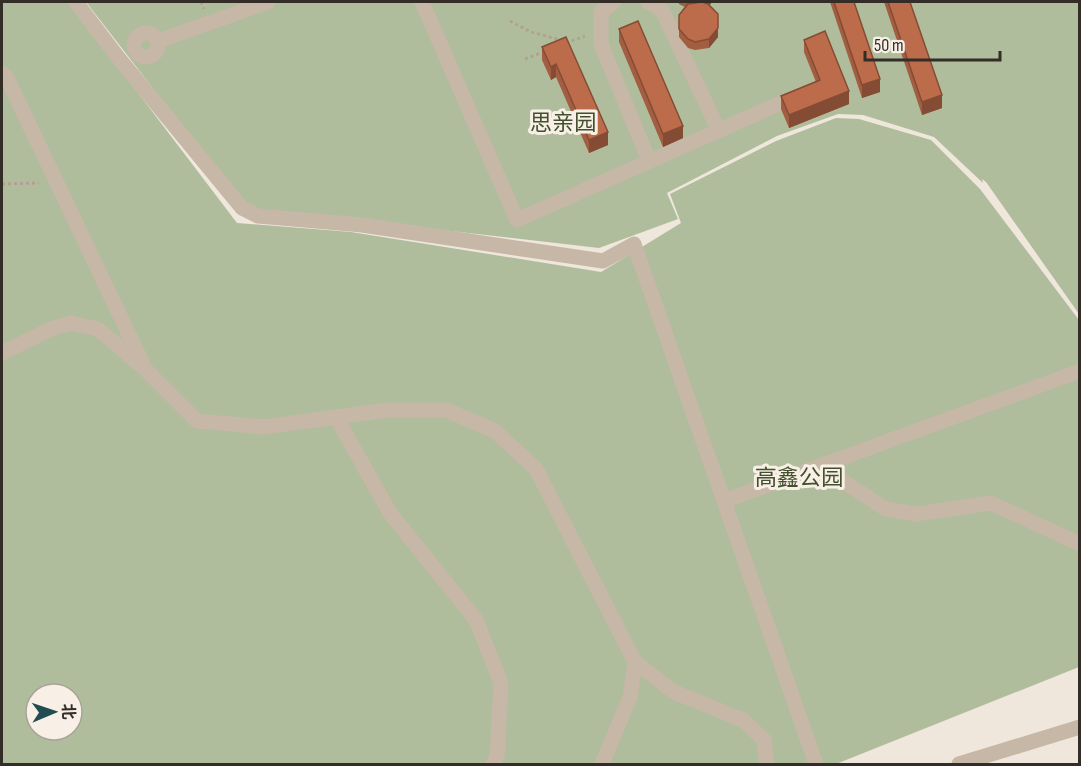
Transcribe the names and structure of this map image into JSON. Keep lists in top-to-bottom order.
{
  "parks": ["思亲园", "高鑫公园"],
  "scale_bar": "50 m",
  "north": "right"
}
